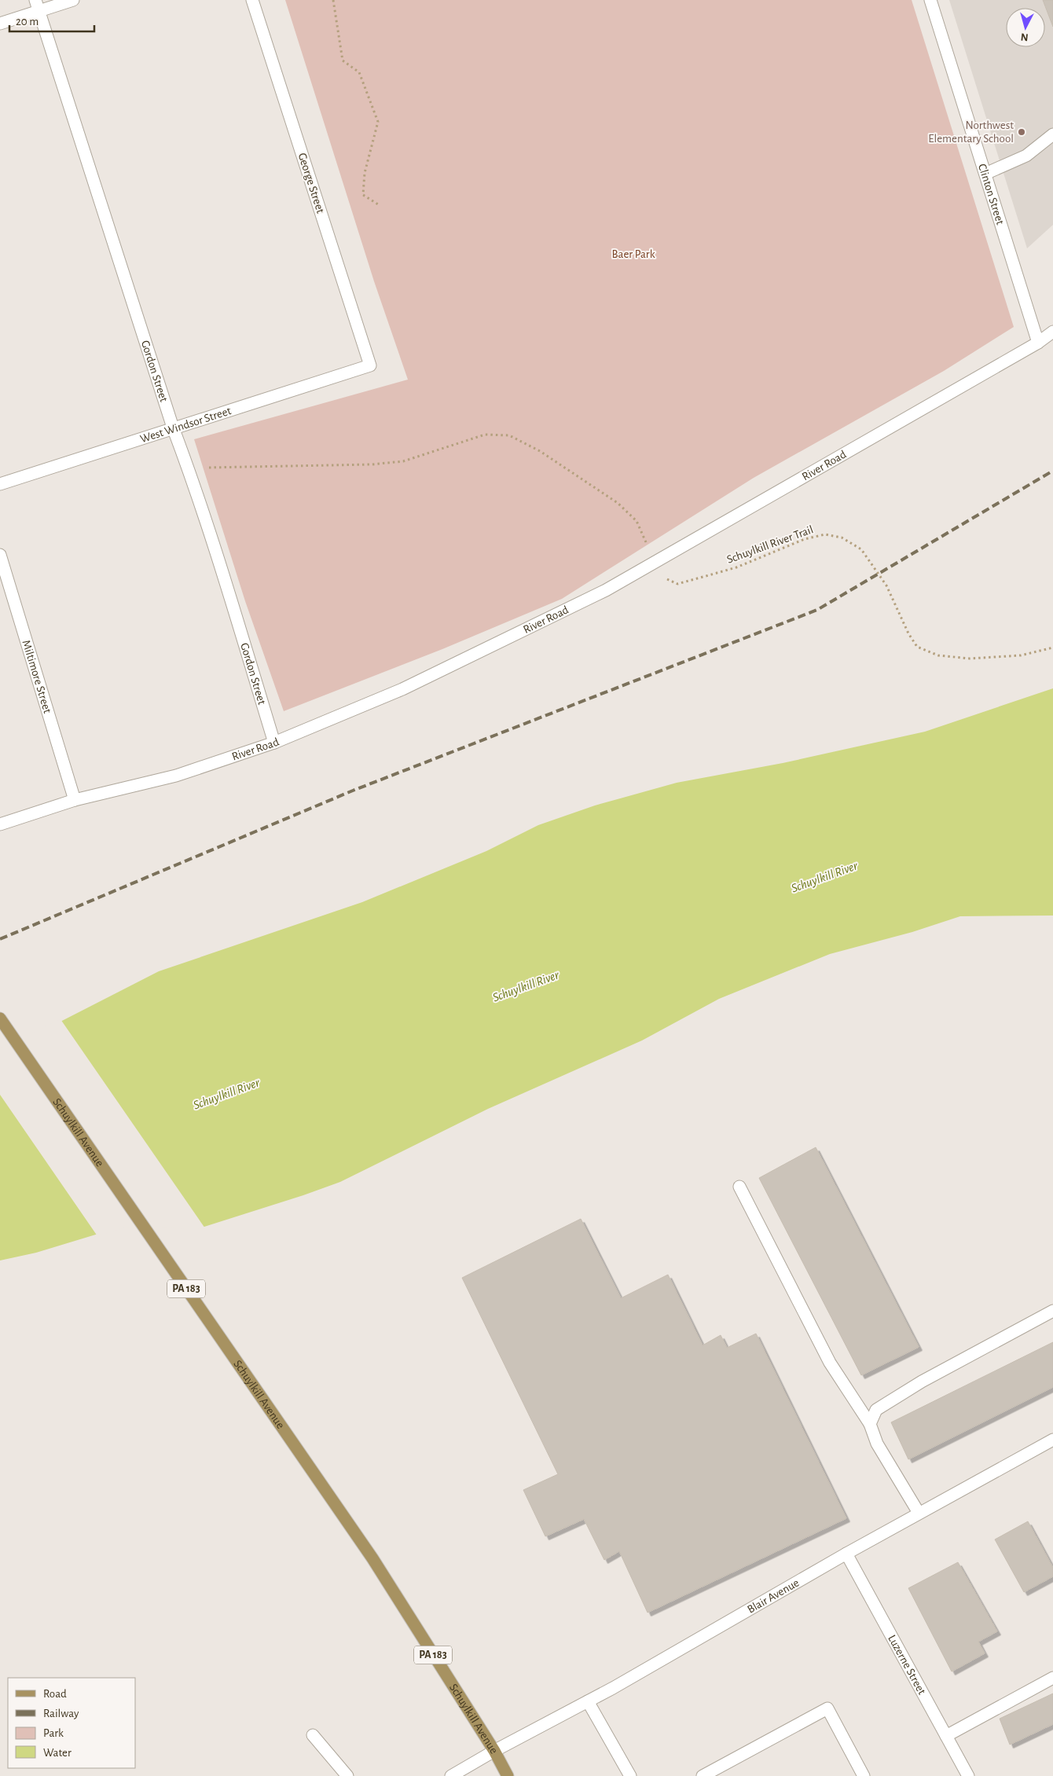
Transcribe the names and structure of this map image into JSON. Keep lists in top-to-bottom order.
{
  "streets": {
    "main road": ["Schuylkill Avenue", "PA 183"],
    "street": [
      "George Street",
      "Clinton Street",
      "Gordon Street",
      "West Windsor Street",
      "River Road",
      "Miltimore Street",
      "Blair Avenue",
      "Luzerne Street"
    ],
    "path": ["Schuylkill River Trail"]
  },
  "crossings": [
    ["George Street", "West Windsor Street"],
    ["Clinton Street", "River Road"],
    ["Gordon Street", "West Windsor Street"],
    ["Gordon Street", "River Road"],
    ["Gordon Street", "Schuylkill River Trail"],
    ["River Road", "Schuylkill River Trail"],
    ["River Road", "Miltimore Street"],
    ["Schuylkill Avenue", "Blair Avenue"],
    ["Blair Avenue", "Luzerne Street"]
  ],
  "water": ["Schuylkill River"],
  "parks": ["Baer Park"],
  "places": ["Northwest Elementary School"],
  "legend": [
    "Road",
    "Railway",
    "Park",
    "Water"
  ],
  "scale_bar": "20 m",
  "north": "bottom"
}
